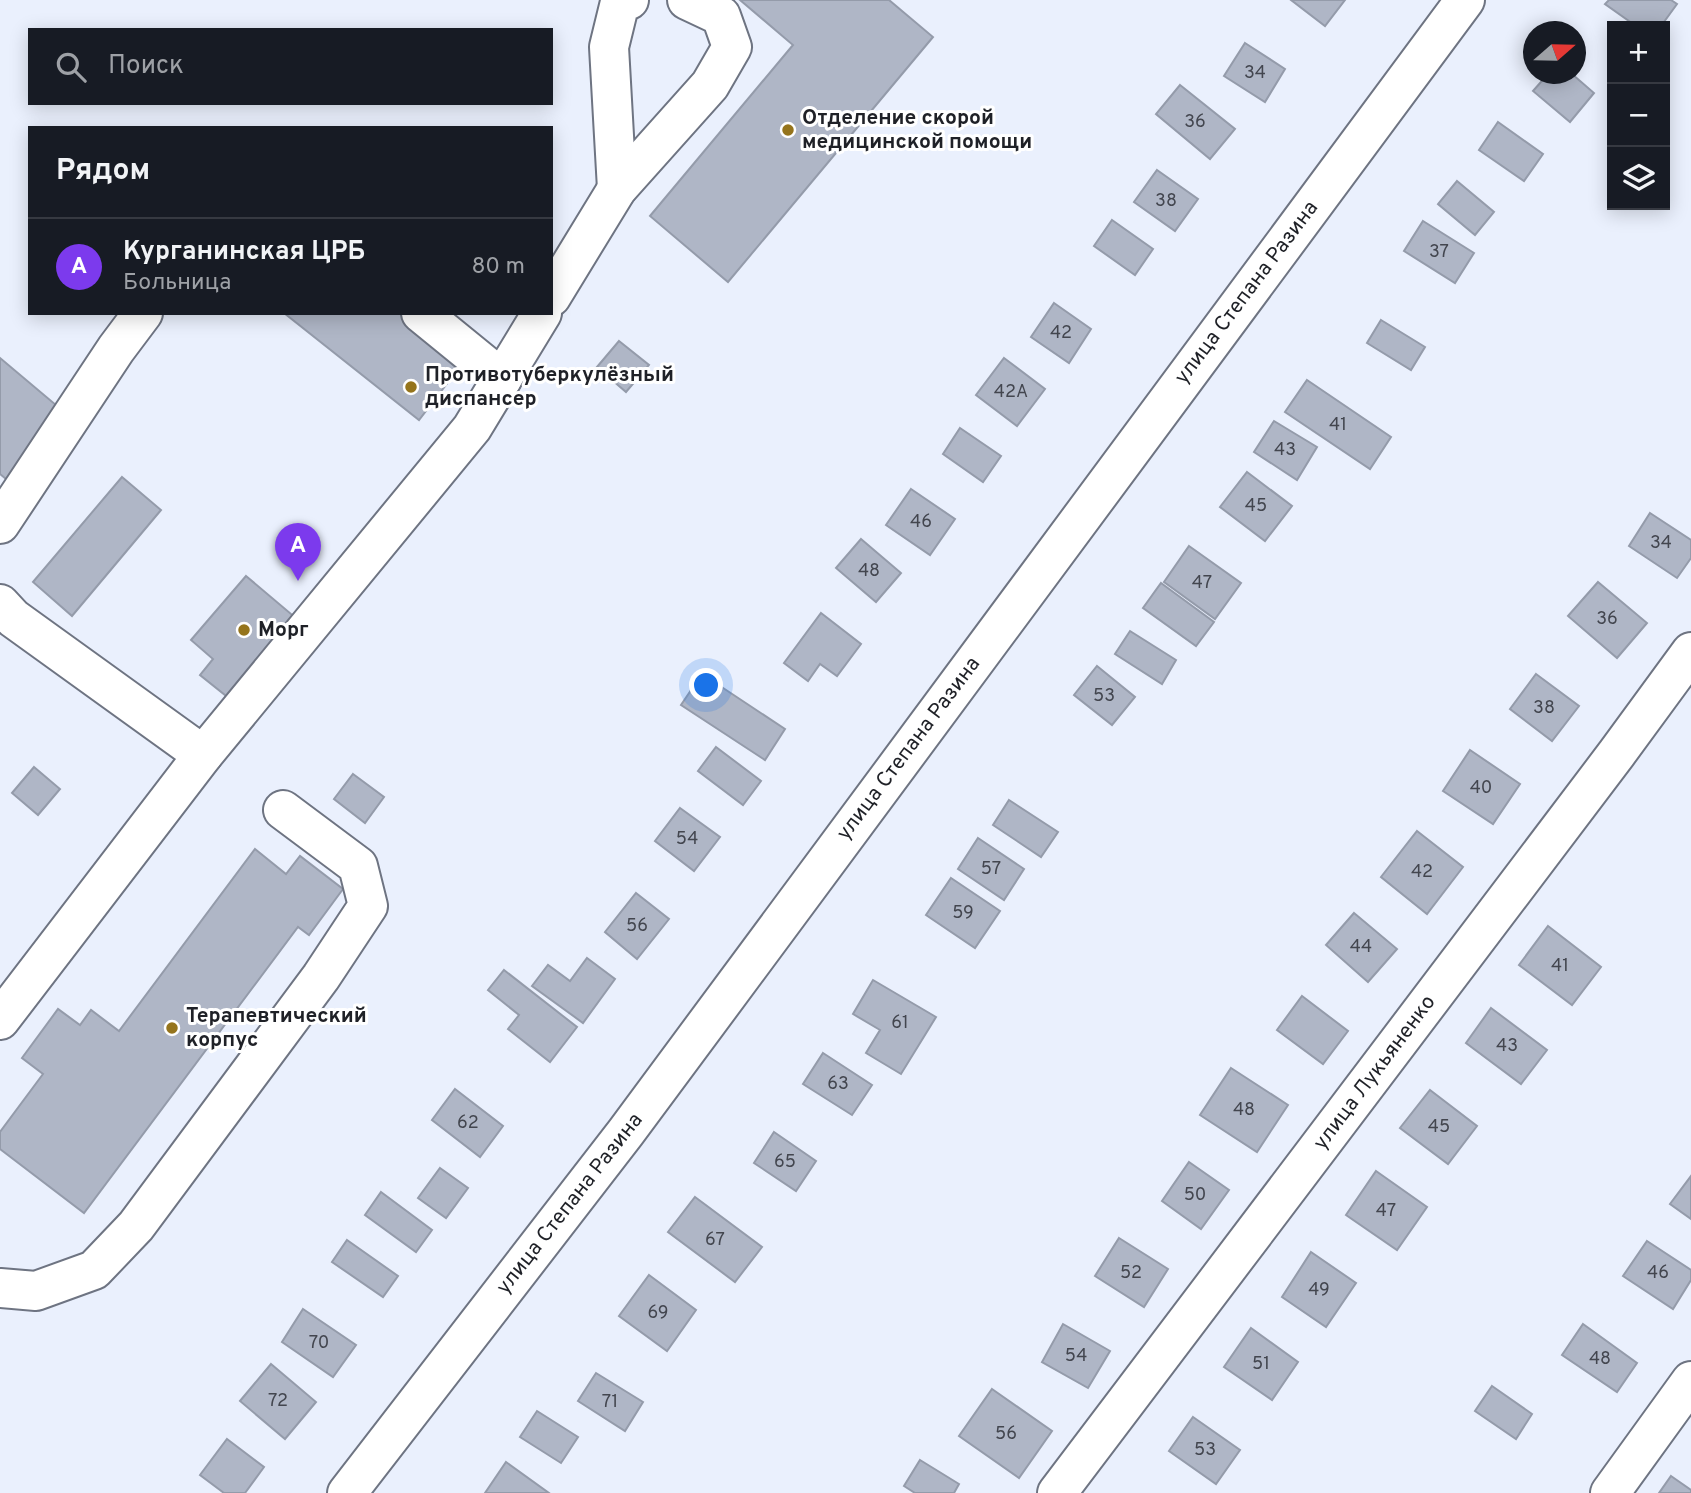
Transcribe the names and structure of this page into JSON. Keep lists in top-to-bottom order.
{
  "streets": {
    "street": ["улица Степана Разина", "улица Лукьяненко"]
  },
  "places": [
    "Отделение скорой медицинской помощи",
    "Противотуберкулёзный диспансер",
    "Морг",
    "Терапевтический корпус"
  ],
  "house_numbers": [
    "34",
    "36",
    "38",
    "37",
    "42",
    "42А",
    "41",
    "43",
    "45",
    "46",
    "34",
    "48",
    "47",
    "36",
    "53",
    "38",
    "40",
    "54",
    "57",
    "42",
    "59",
    "56",
    "44",
    "41",
    "61",
    "43",
    "63",
    "48",
    "62",
    "45",
    "65",
    "50",
    "47",
    "67",
    "52",
    "46",
    "49",
    "69",
    "70",
    "54",
    "48",
    "51",
    "72",
    "71",
    "56",
    "53"
  ],
  "north": "right",
  "page": {
    "map_buttons": ["+", "−"],
    "search": "Поиск",
    "heading": "Рядом",
    "list": [
      {
        "mark": "A",
        "name": "Курганинская ЦРБ",
        "note": "Больница",
        "value": "80 m"
      }
    ],
    "pins": "A"
  }
}
